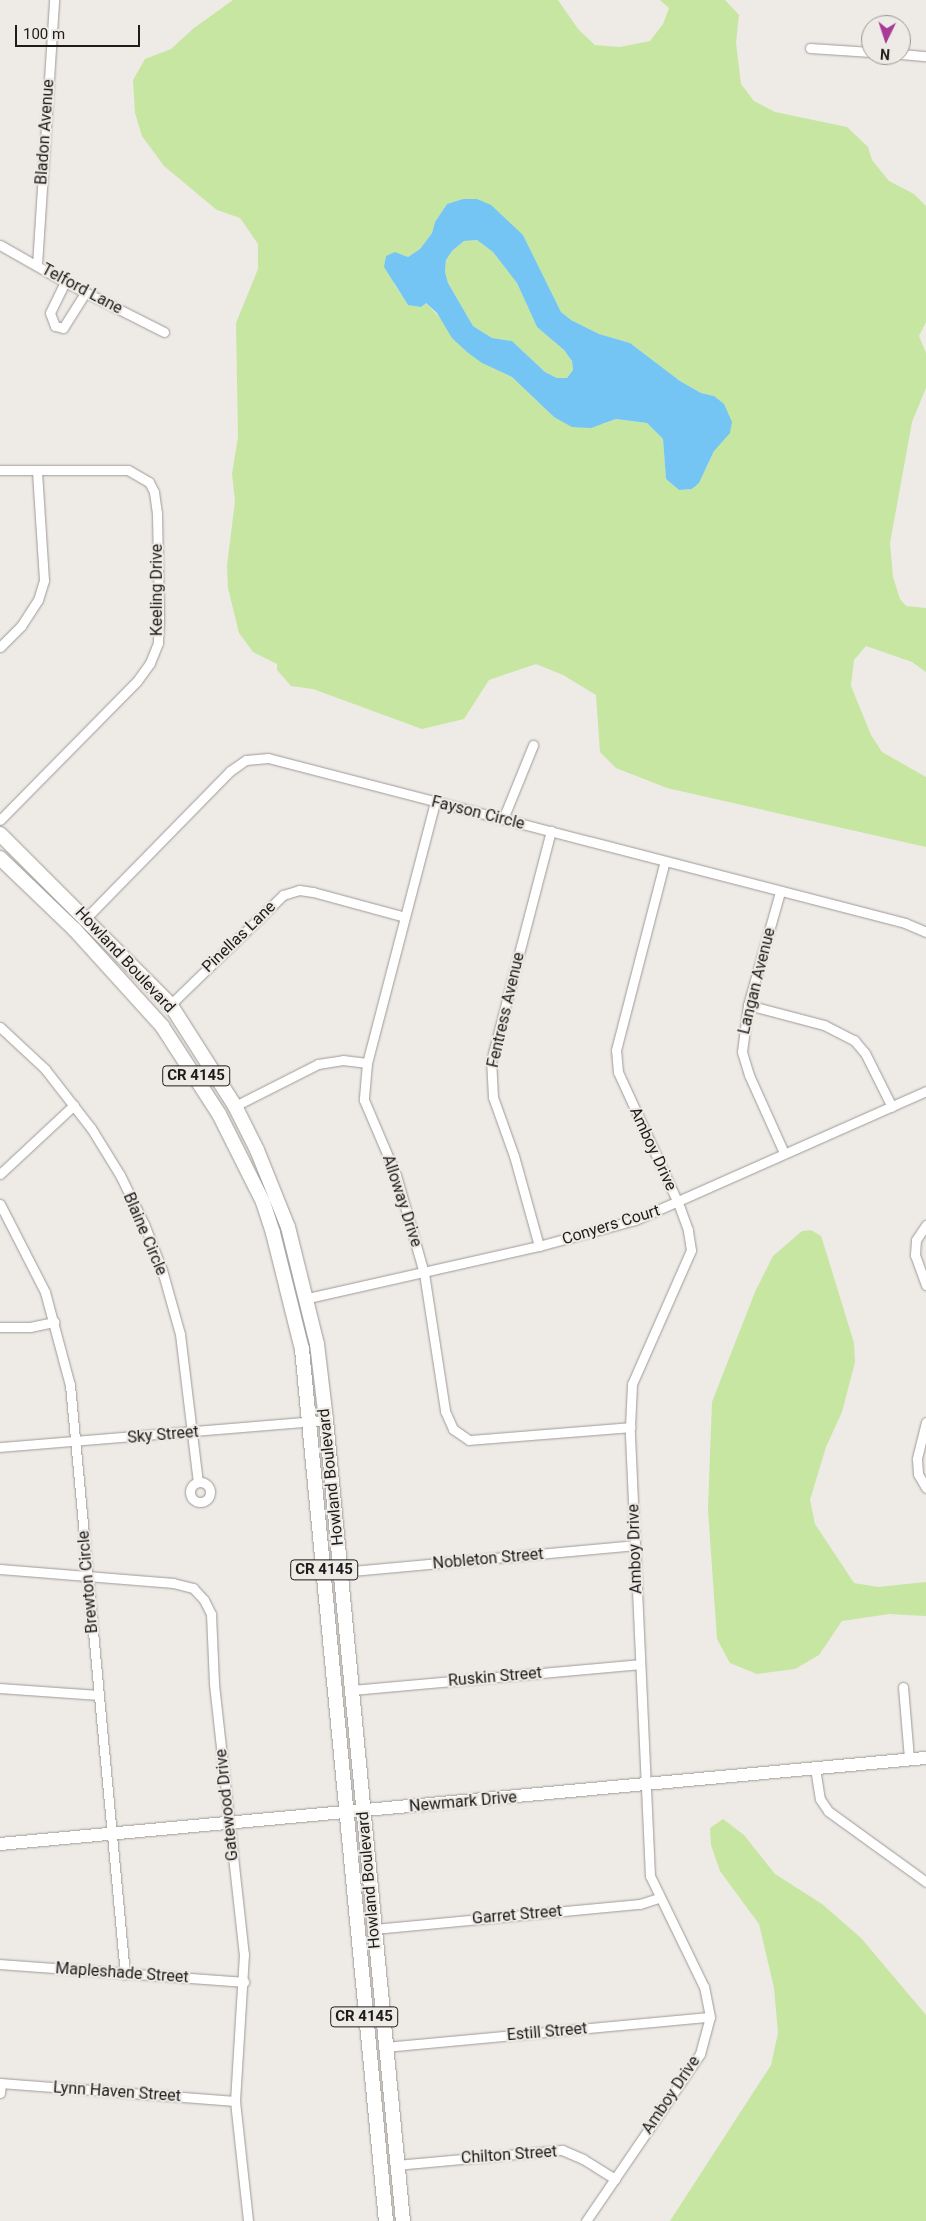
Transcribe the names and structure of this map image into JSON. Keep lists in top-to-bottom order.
{
  "streets": {
    "main road": ["Howland Boulevard", "CR 4145"],
    "street": [
      "Bladon Avenue",
      "Telford Lane",
      "Keeling Drive",
      "Fayson Circle",
      "Pinellas Lane",
      "Langan Avenue",
      "Fentress Avenue",
      "Amboy Drive",
      "Alloway Drive",
      "Conyers Court",
      "Blaine Circle",
      "Sky Street",
      "Nobleton Street",
      "Brewton Circle",
      "Ruskin Street",
      "Newmark Drive",
      "Gatewood Drive",
      "Garret Street",
      "Mapleshade Street",
      "Estill Street",
      "Lynn Haven Street",
      "Chilton Street"
    ]
  },
  "crossings": [
    ["Bladon Avenue", "Telford Lane"],
    ["Fayson Circle", "Howland Boulevard"],
    ["Fayson Circle", "Langan Avenue"],
    ["Fayson Circle", "Fentress Avenue"],
    ["Fayson Circle", "Amboy Drive"],
    ["Fayson Circle", "Alloway Drive"],
    ["Pinellas Lane", "Howland Boulevard"],
    ["Pinellas Lane", "Alloway Drive"],
    ["Howland Boulevard", "Conyers Court"],
    ["Howland Boulevard", "Sky Street"],
    ["Howland Boulevard", "Nobleton Street"],
    ["Howland Boulevard", "Ruskin Street"],
    ["Howland Boulevard", "Newmark Drive"],
    ["Howland Boulevard", "Garret Street"],
    ["Howland Boulevard", "Estill Street"],
    ["Howland Boulevard", "Chilton Street"],
    ["Langan Avenue", "Conyers Court"],
    ["Fentress Avenue", "Conyers Court"],
    ["Amboy Drive", "Alloway Drive"],
    ["Amboy Drive", "Conyers Court"],
    ["Amboy Drive", "Nobleton Street"],
    ["Amboy Drive", "Ruskin Street"],
    ["Amboy Drive", "Newmark Drive"],
    ["Amboy Drive", "Garret Street"],
    ["Amboy Drive", "Estill Street"],
    ["Amboy Drive", "Chilton Street"],
    ["Alloway Drive", "Conyers Court"],
    ["Blaine Circle", "Sky Street"],
    ["Sky Street", "Brewton Circle"],
    ["Brewton Circle", "Newmark Drive"],
    ["Brewton Circle", "Gatewood Drive"],
    ["Brewton Circle", "Mapleshade Street"],
    ["Newmark Drive", "Gatewood Drive"],
    ["Gatewood Drive", "Mapleshade Street"],
    ["Gatewood Drive", "Lynn Haven Street"]
  ],
  "scale_bar": "100 m",
  "north": "bottom"
}
